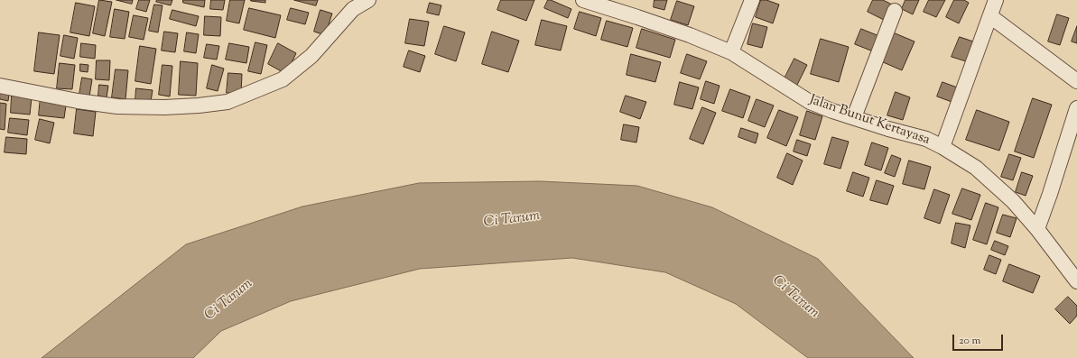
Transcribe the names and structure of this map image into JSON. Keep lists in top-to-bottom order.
{
  "streets": {
    "street": ["Jalan Bunut Kertayasa"]
  },
  "water": ["Ci Tarum"],
  "scale_bar": "20 m"
}
